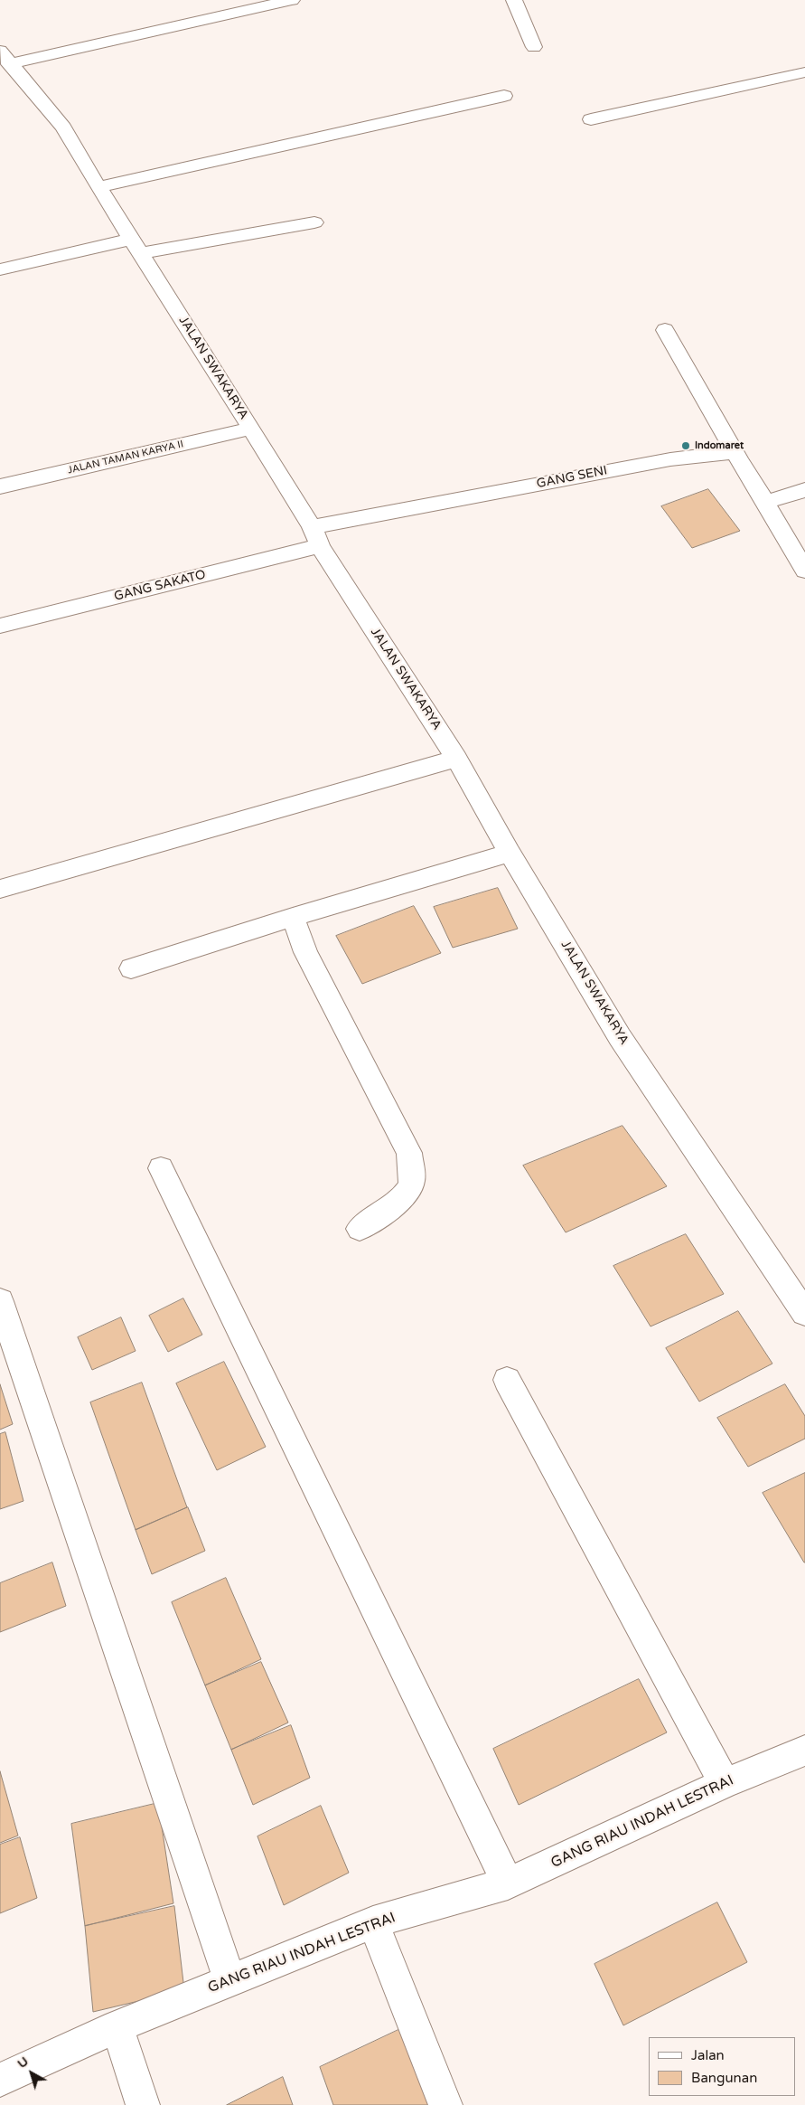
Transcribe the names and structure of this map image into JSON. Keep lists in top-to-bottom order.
{
  "streets": {
    "street": [
      "JALAN SWAKARYA",
      "JALAN TAMAN KARYA II",
      "GANG SENI",
      "GANG SAKATO",
      "GANG RIAU INDAH LESTRAI"
    ]
  },
  "crossings": [
    ["JALAN SWAKARYA", "JALAN TAMAN KARYA II"],
    ["JALAN SWAKARYA", "GANG SENI"],
    ["JALAN SWAKARYA", "GANG SAKATO"],
    ["GANG SENI", "GANG SAKATO"]
  ],
  "places": ["Indomaret"],
  "legend": ["Jalan", "Bangunan"],
  "north": "top left"
}
